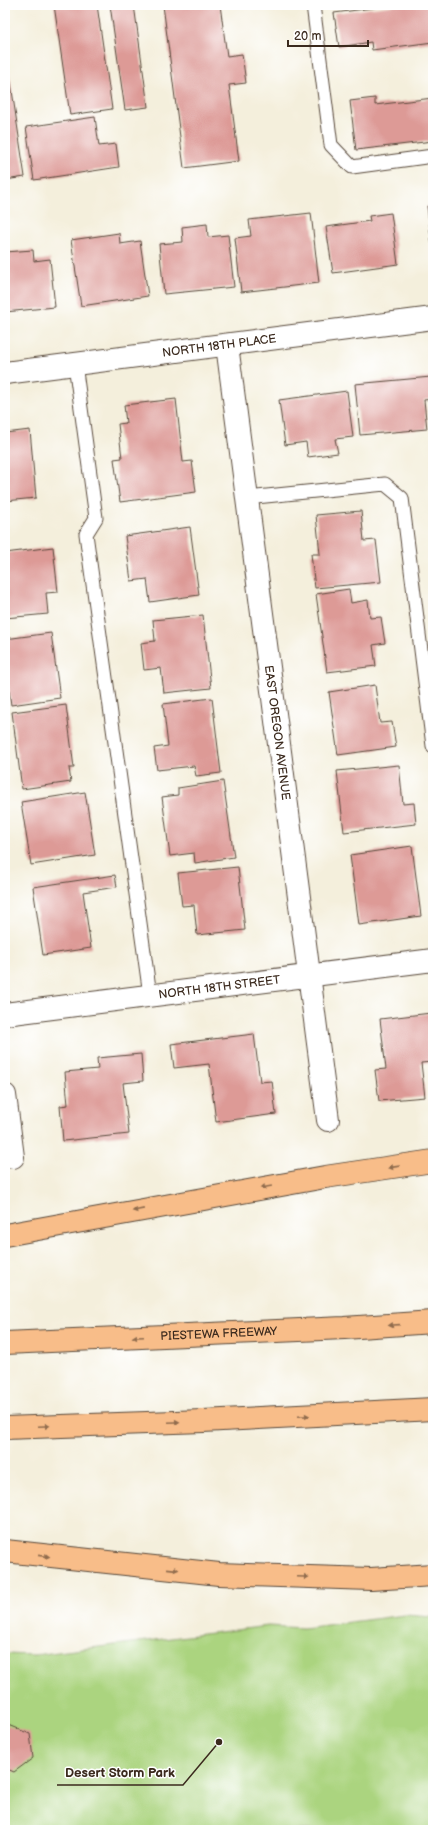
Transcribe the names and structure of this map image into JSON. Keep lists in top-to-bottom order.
{
  "streets": {
    "highway": ["PIESTEWA FREEWAY"],
    "street": ["NORTH 18TH PLACE", "EAST OREGON AVENUE", "NORTH 18TH STREET"]
  },
  "crossings": [
    ["NORTH 18TH PLACE", "EAST OREGON AVENUE"],
    ["EAST OREGON AVENUE", "NORTH 18TH STREET"]
  ],
  "places": ["Desert Storm Park"],
  "scale_bar": "20 m"
}
